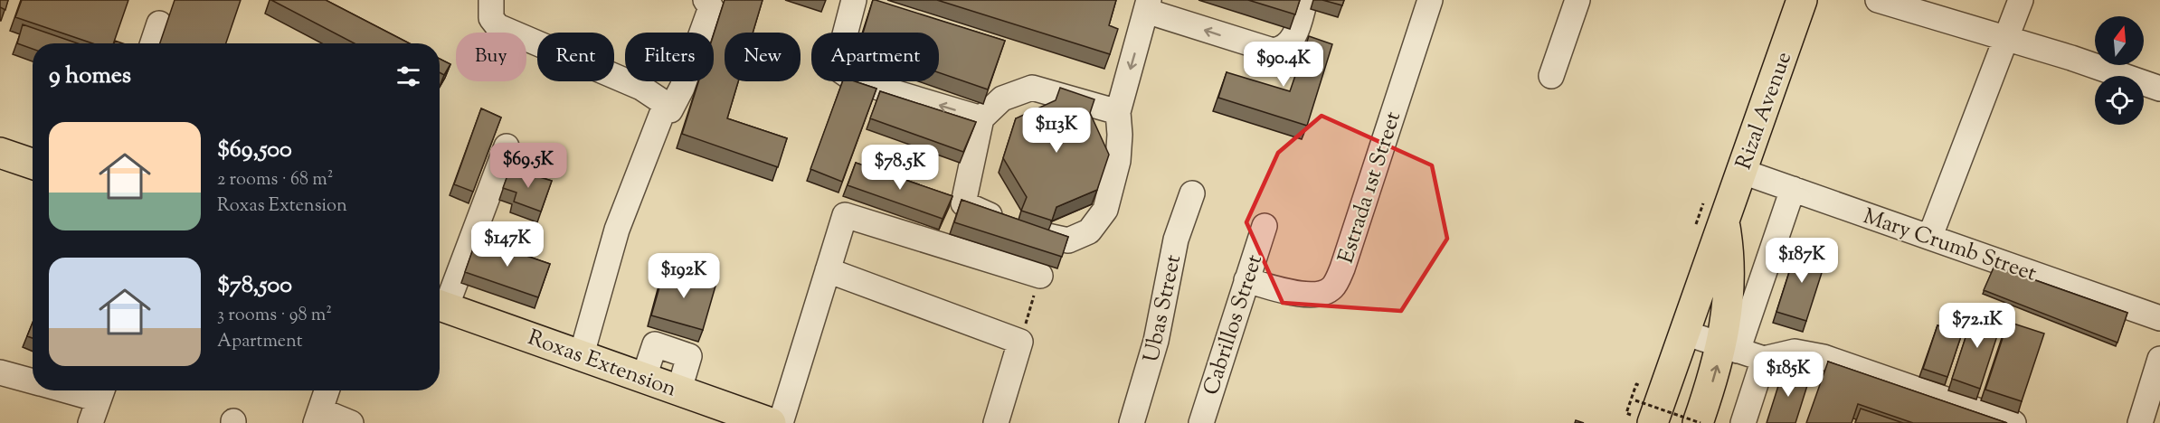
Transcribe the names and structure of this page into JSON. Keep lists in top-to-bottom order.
{
  "streets": {
    "main road": ["Rizal Avenue", "Roxas Extension"],
    "street": [
      "Estrada 1st Street",
      "Mary Crumb Street",
      "Ubas Street",
      "Cabrillos Street"
    ]
  },
  "crossings": [
    ["Rizal Avenue", "Mary Crumb Street"],
    ["Estrada 1st Street", "Cabrillos Street"]
  ],
  "north": "top",
  "page": {
    "chip": [
      "Buy",
      "Rent",
      "Filters",
      "New",
      "Apartment"
    ],
    "price": [
      "$90.4K",
      "$113K",
      "$69.5K",
      "$78.5K",
      "$147K",
      "$187K",
      "$192K",
      "$72.1K",
      "$185K"
    ],
    "heading": "9 homes",
    "list": [
      {
        "name": "$69,500",
        "note": "2 rooms · 68 m² · Roxas Extension"
      },
      {
        "name": "$78,500",
        "note": "3 rooms · 98 m² · Apartment"
      }
    ]
  }
}
